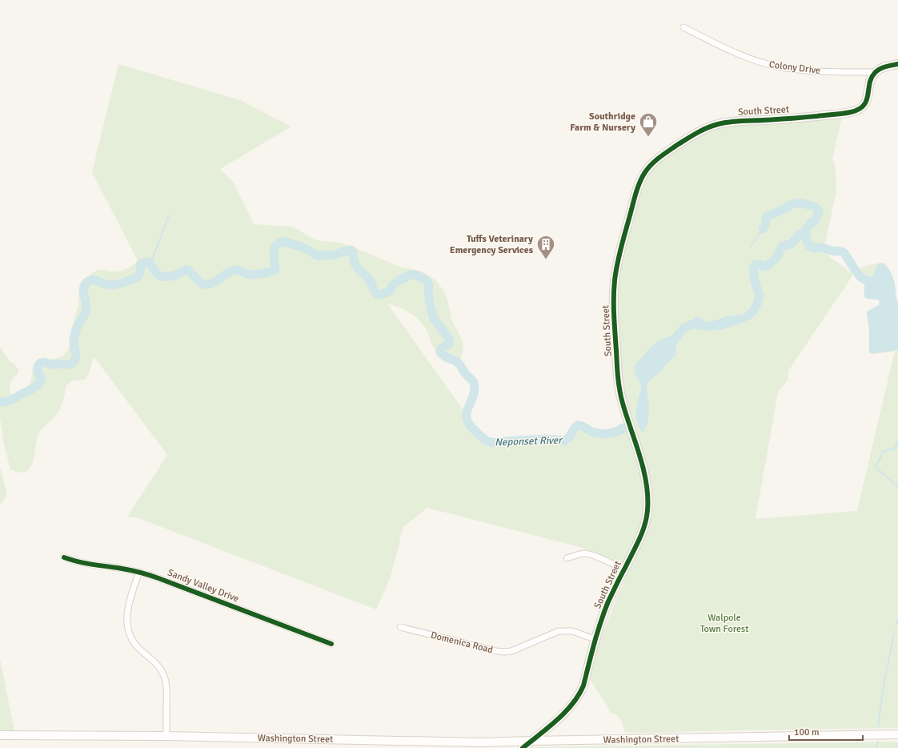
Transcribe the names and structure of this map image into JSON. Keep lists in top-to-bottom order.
{
  "streets": {
    "street": [
      "Colony Drive",
      "South Street",
      "Sandy Valley Drive",
      "Domenica Road",
      "Washington Street"
    ]
  },
  "crossings": [
    ["Colony Drive", "South Street"],
    ["South Street", "Domenica Road"],
    ["South Street", "Washington Street"]
  ],
  "water": ["Neponset River"],
  "parks": ["Walpole Town Forest"],
  "places": {
    "shop": ["Southridge Farm & Nursery"],
    "building": ["Tuffs Veterinary Emergency Services"]
  },
  "scale_bar": "100 m"
}
